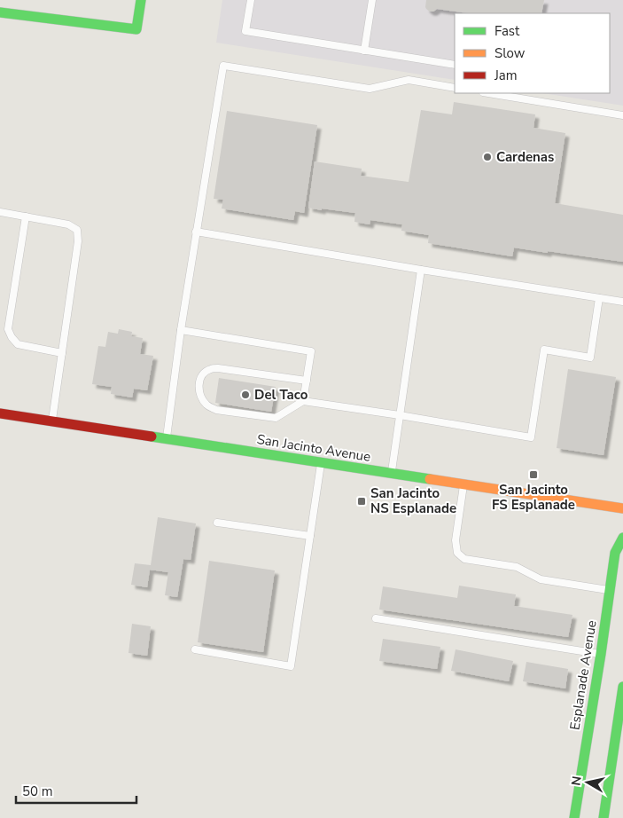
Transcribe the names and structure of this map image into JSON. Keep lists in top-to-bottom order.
{
  "streets": {
    "main road": ["San Jacinto Avenue", "Esplanade Avenue"]
  },
  "places": {
    "other": ["Cardenas", "Del Taco"],
    "transit": ["San Jacinto FS Esplanade", "San Jacinto NS Esplanade"]
  },
  "legend": ["Fast", "Slow", "Jam"],
  "scale_bar": "50 m",
  "north": "left"
}
